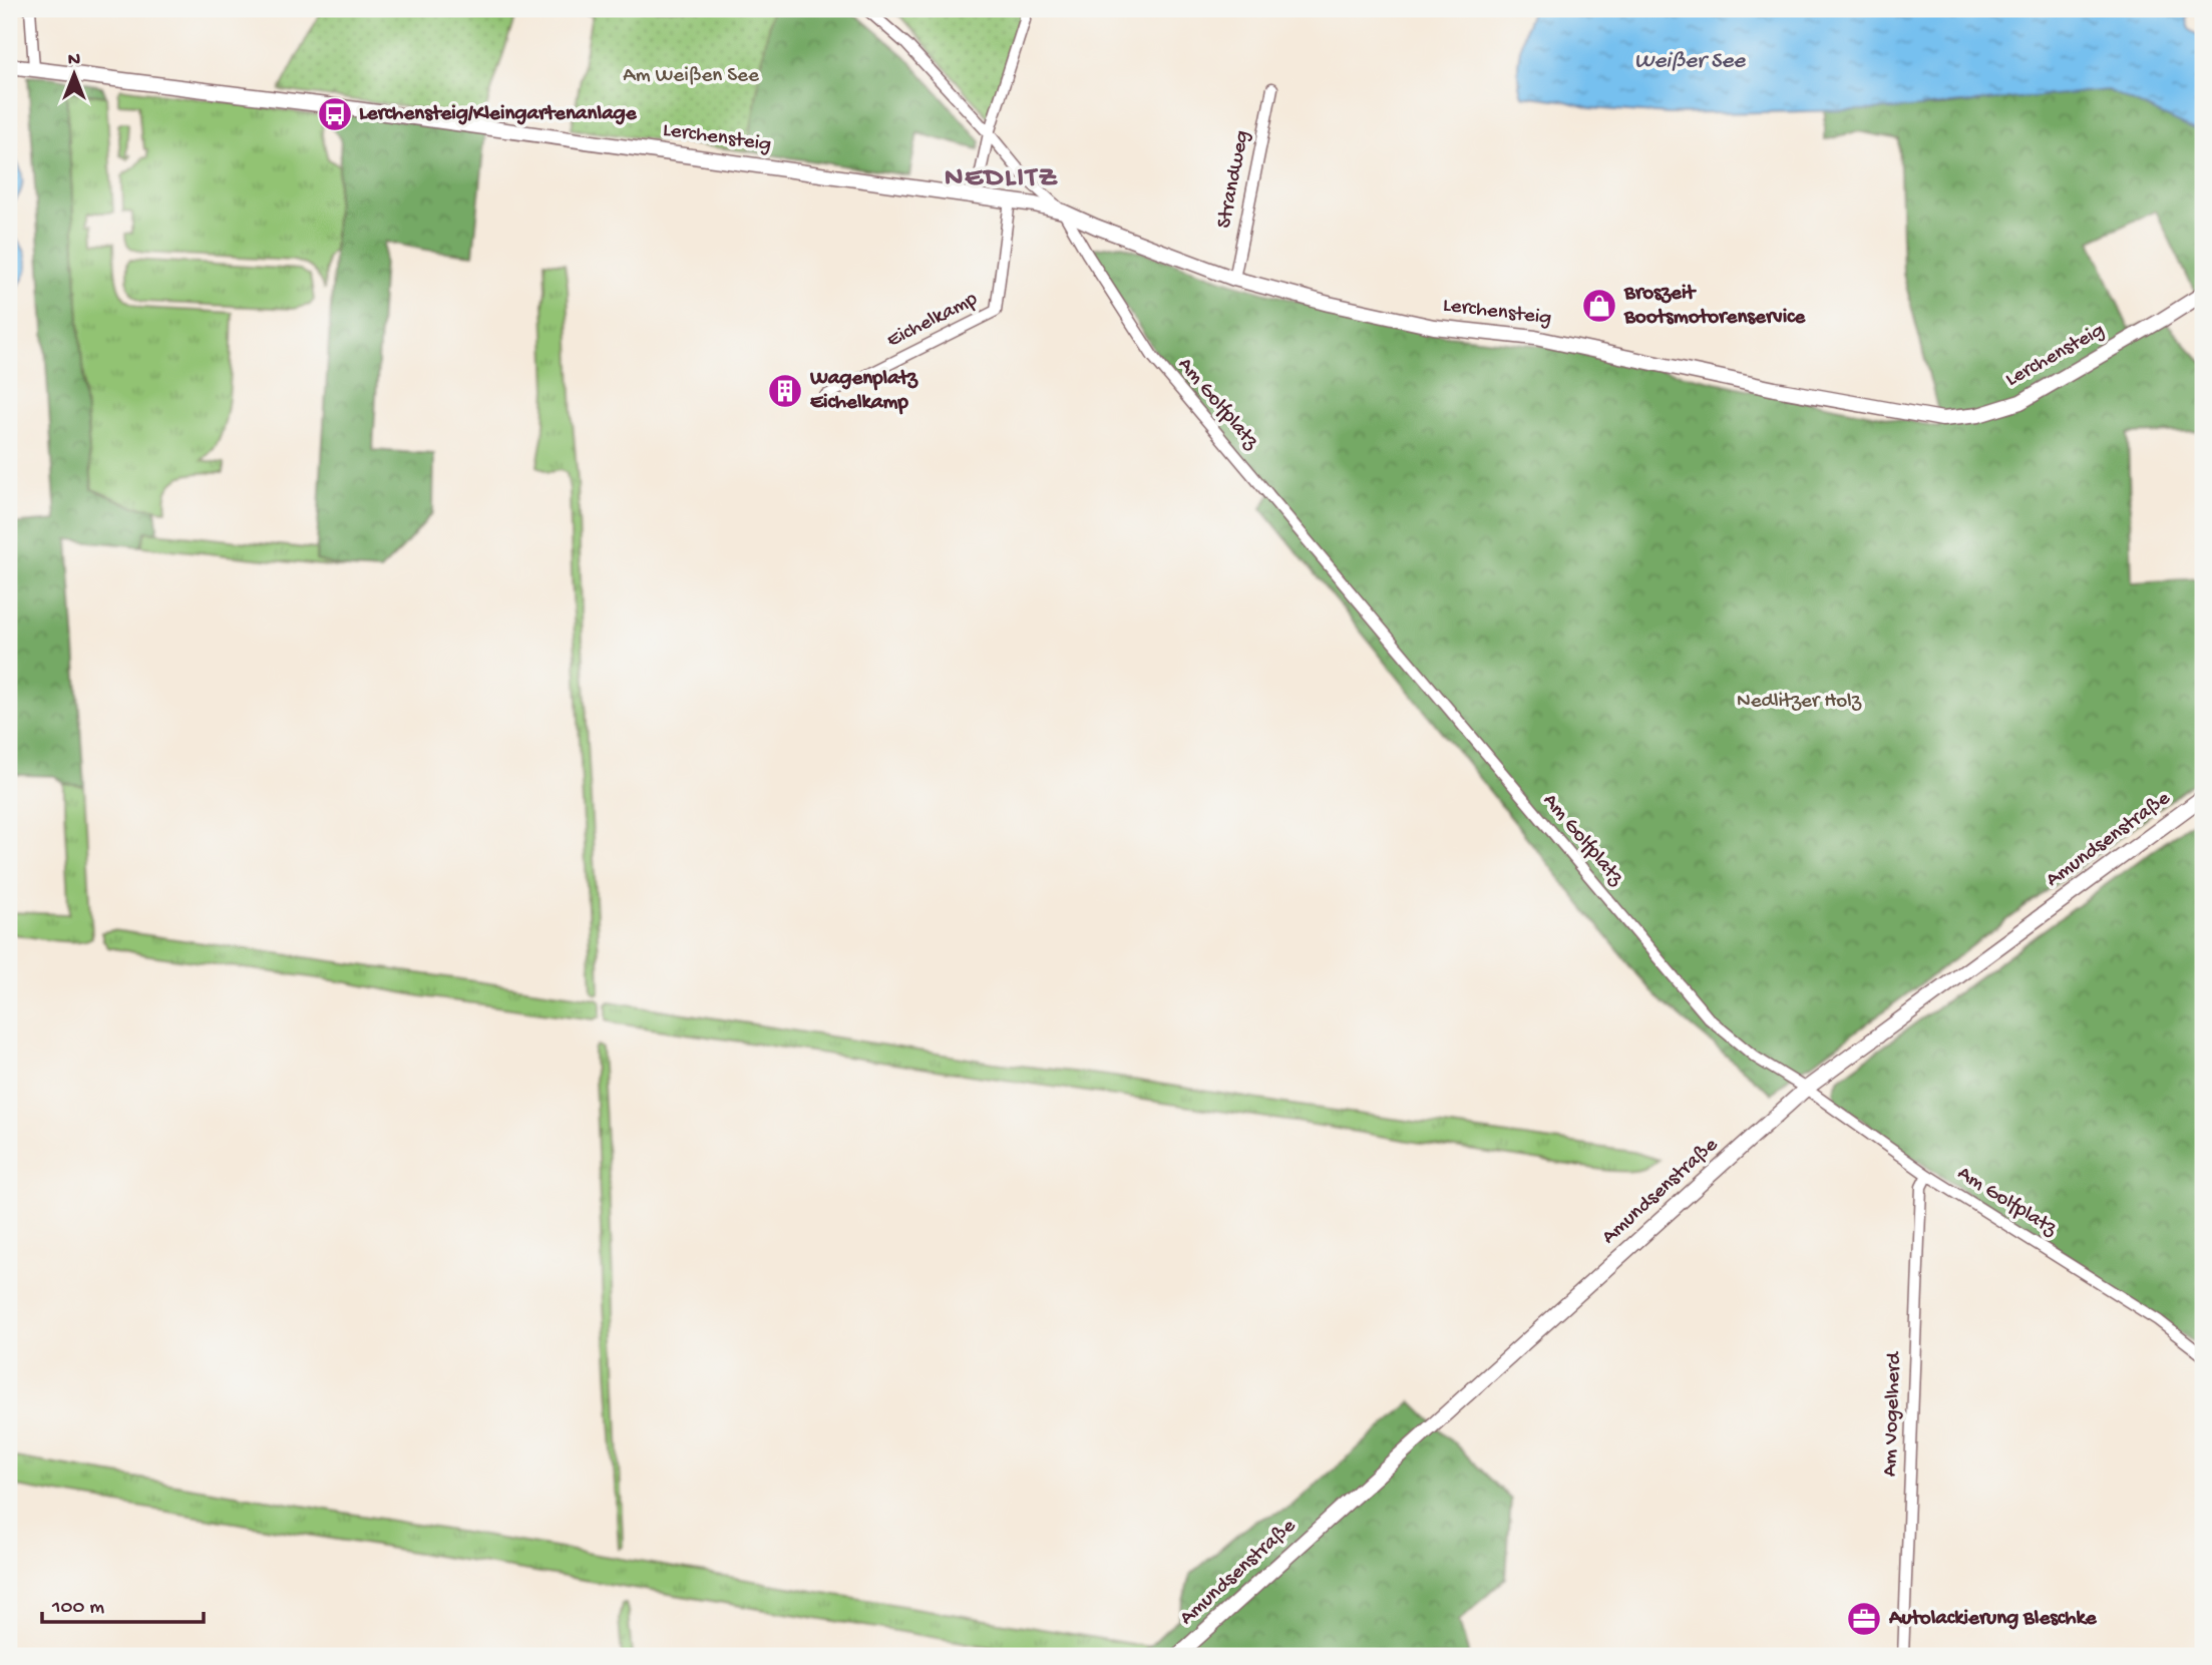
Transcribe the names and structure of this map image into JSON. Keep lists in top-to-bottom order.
{
  "streets": {
    "street": [
      "Lerchensteig",
      "Strandweg",
      "Eichelkamp",
      "Am Golfplatz",
      "Amundsenstraße",
      "Am Vogelherd"
    ]
  },
  "crossings": [
    ["Lerchensteig", "Strandweg"],
    ["Lerchensteig", "Eichelkamp"],
    ["Lerchensteig", "Am Golfplatz"],
    ["Am Golfplatz", "Amundsenstraße"],
    ["Am Golfplatz", "Am Vogelherd"]
  ],
  "districts": ["NEDLITZ"],
  "water": ["Weißer See"],
  "parks": ["Am Weißen See", "Nedlitzer Holz"],
  "places": {
    "bus stop": ["Lerchensteig/Kleingartenanlage"],
    "shop": ["Broszeit Bootsmotorenservice"],
    "building": ["Wagenplatz Eichelkamp"],
    "office": ["Autolackierung Bleschke"]
  },
  "scale_bar": "100 m",
  "north": "top"
}
